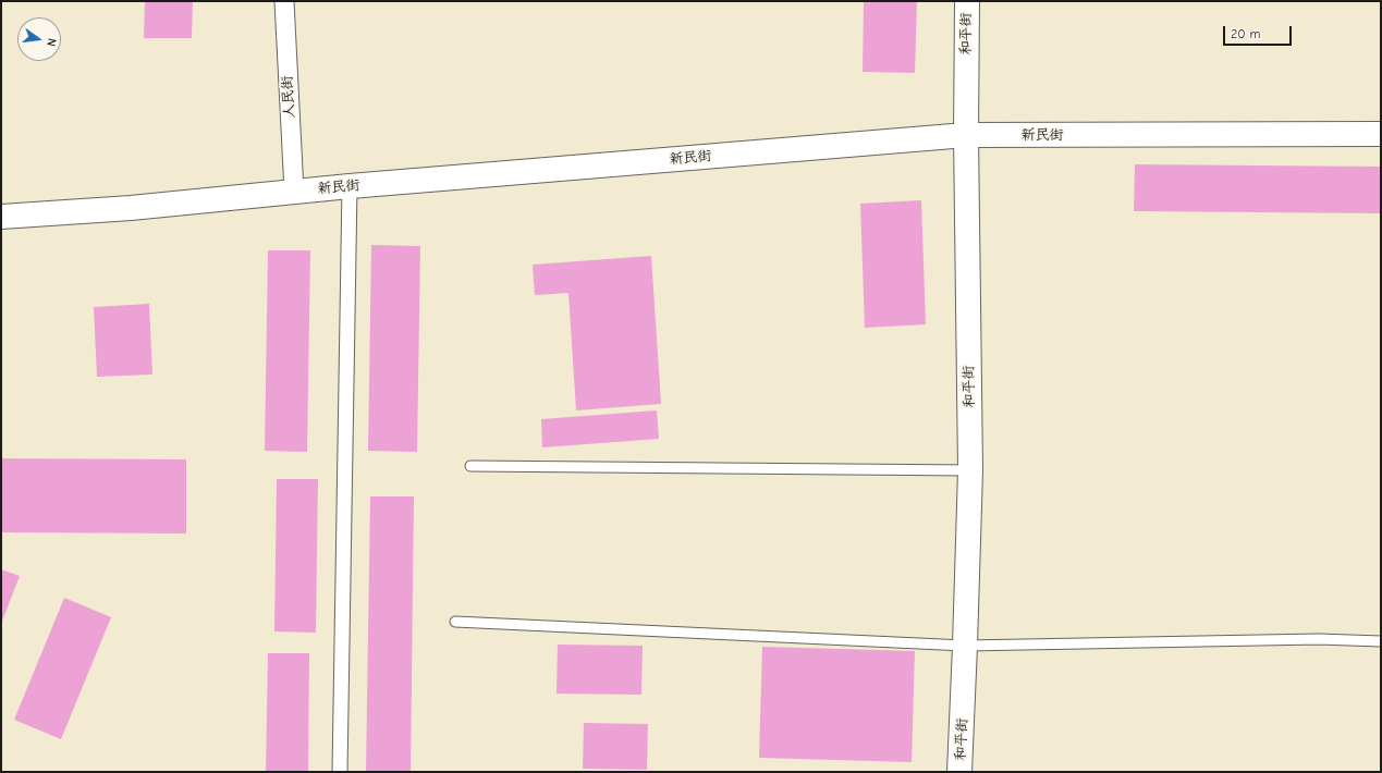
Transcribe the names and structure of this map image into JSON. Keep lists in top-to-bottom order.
{
  "streets": {
    "main road": ["和平街", "新民街"],
    "street": ["人民街"]
  },
  "crossings": [
    ["和平街", "新民街"],
    ["人民街", "新民街"]
  ],
  "scale_bar": "20 m",
  "north": "right"
}
